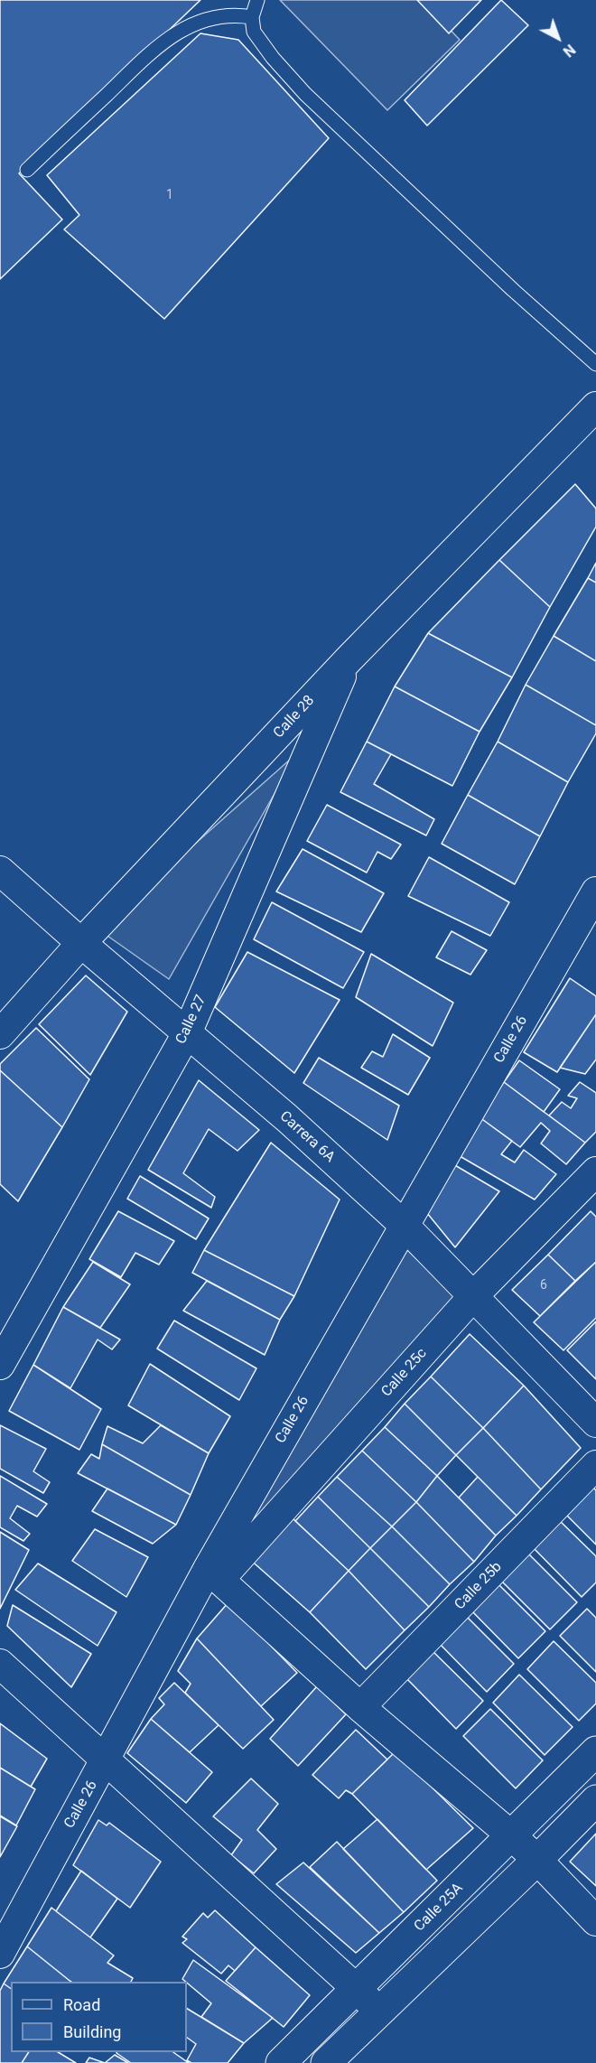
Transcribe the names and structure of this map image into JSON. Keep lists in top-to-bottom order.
{
  "streets": {
    "street": [
      "Calle 28",
      "Calle 27",
      "Calle 26",
      "Carrera 6A",
      "Calle 25c",
      "Calle 25b",
      "Calle 25A"
    ]
  },
  "crossings": [
    ["Calle 28", "Calle 27"],
    ["Calle 28", "Carrera 6A"],
    ["Calle 27", "Carrera 6A"],
    ["Calle 26", "Carrera 6A"],
    ["Calle 26", "Calle 25c"],
    ["Carrera 6A", "Calle 25c"]
  ],
  "house_numbers": ["1", "6"],
  "legend": ["Road", "Building"],
  "north": "bottom right"
}
